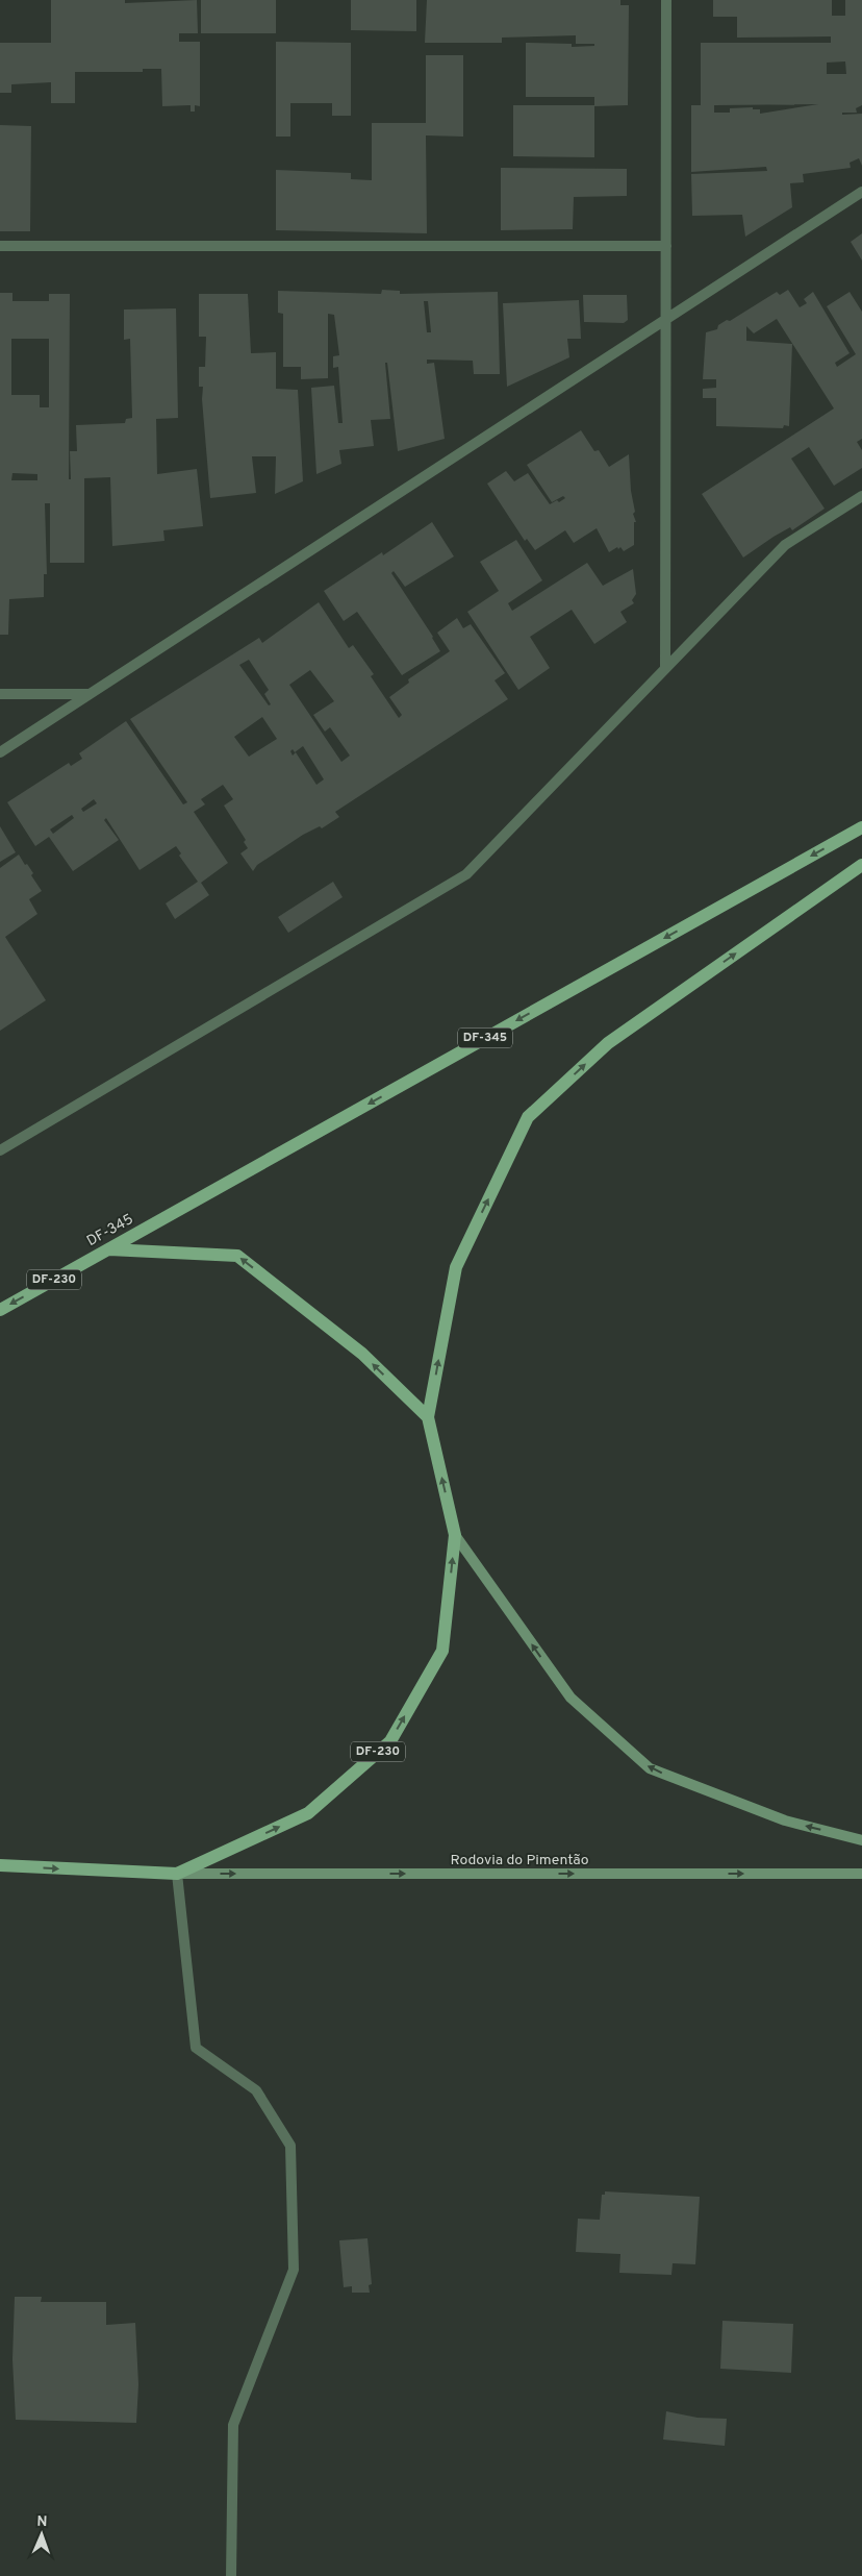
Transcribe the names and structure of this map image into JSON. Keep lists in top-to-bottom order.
{
  "streets": {
    "main road": ["DF-345", "DF-230", "Rodovia do Pimentão"]
  },
  "crossings": [
    ["DF-230", "Rodovia do Pimentão"]
  ],
  "one_way": ["DF-345", "Rodovia do Pimentão"],
  "north": "top"
}
